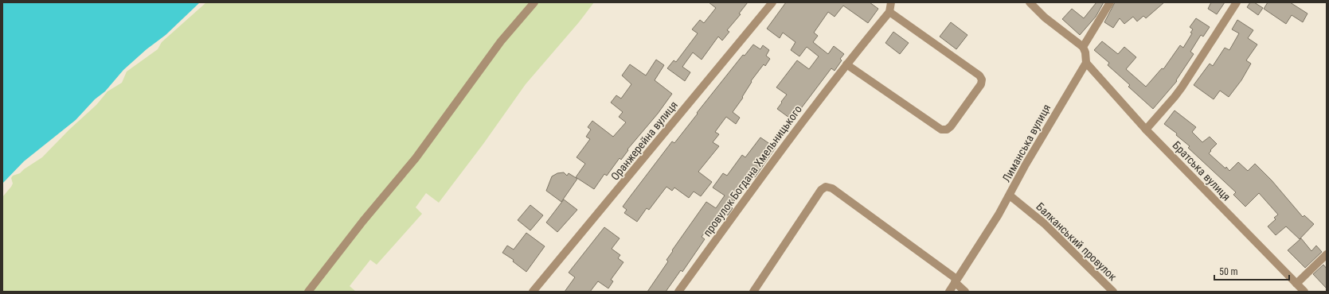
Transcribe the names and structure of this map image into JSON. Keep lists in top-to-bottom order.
{
  "streets": {
    "street": [
      "Оранжерейна вулиця",
      "Лиманська вулиця",
      "провулок Богдана Хмельницького",
      "Братська вулиця",
      "Балканський провулок"
    ]
  },
  "crossings": [
    ["Лиманська вулиця", "Братська вулиця"],
    ["Лиманська вулиця", "Балканський провулок"]
  ],
  "scale_bar": "50 m"
}
